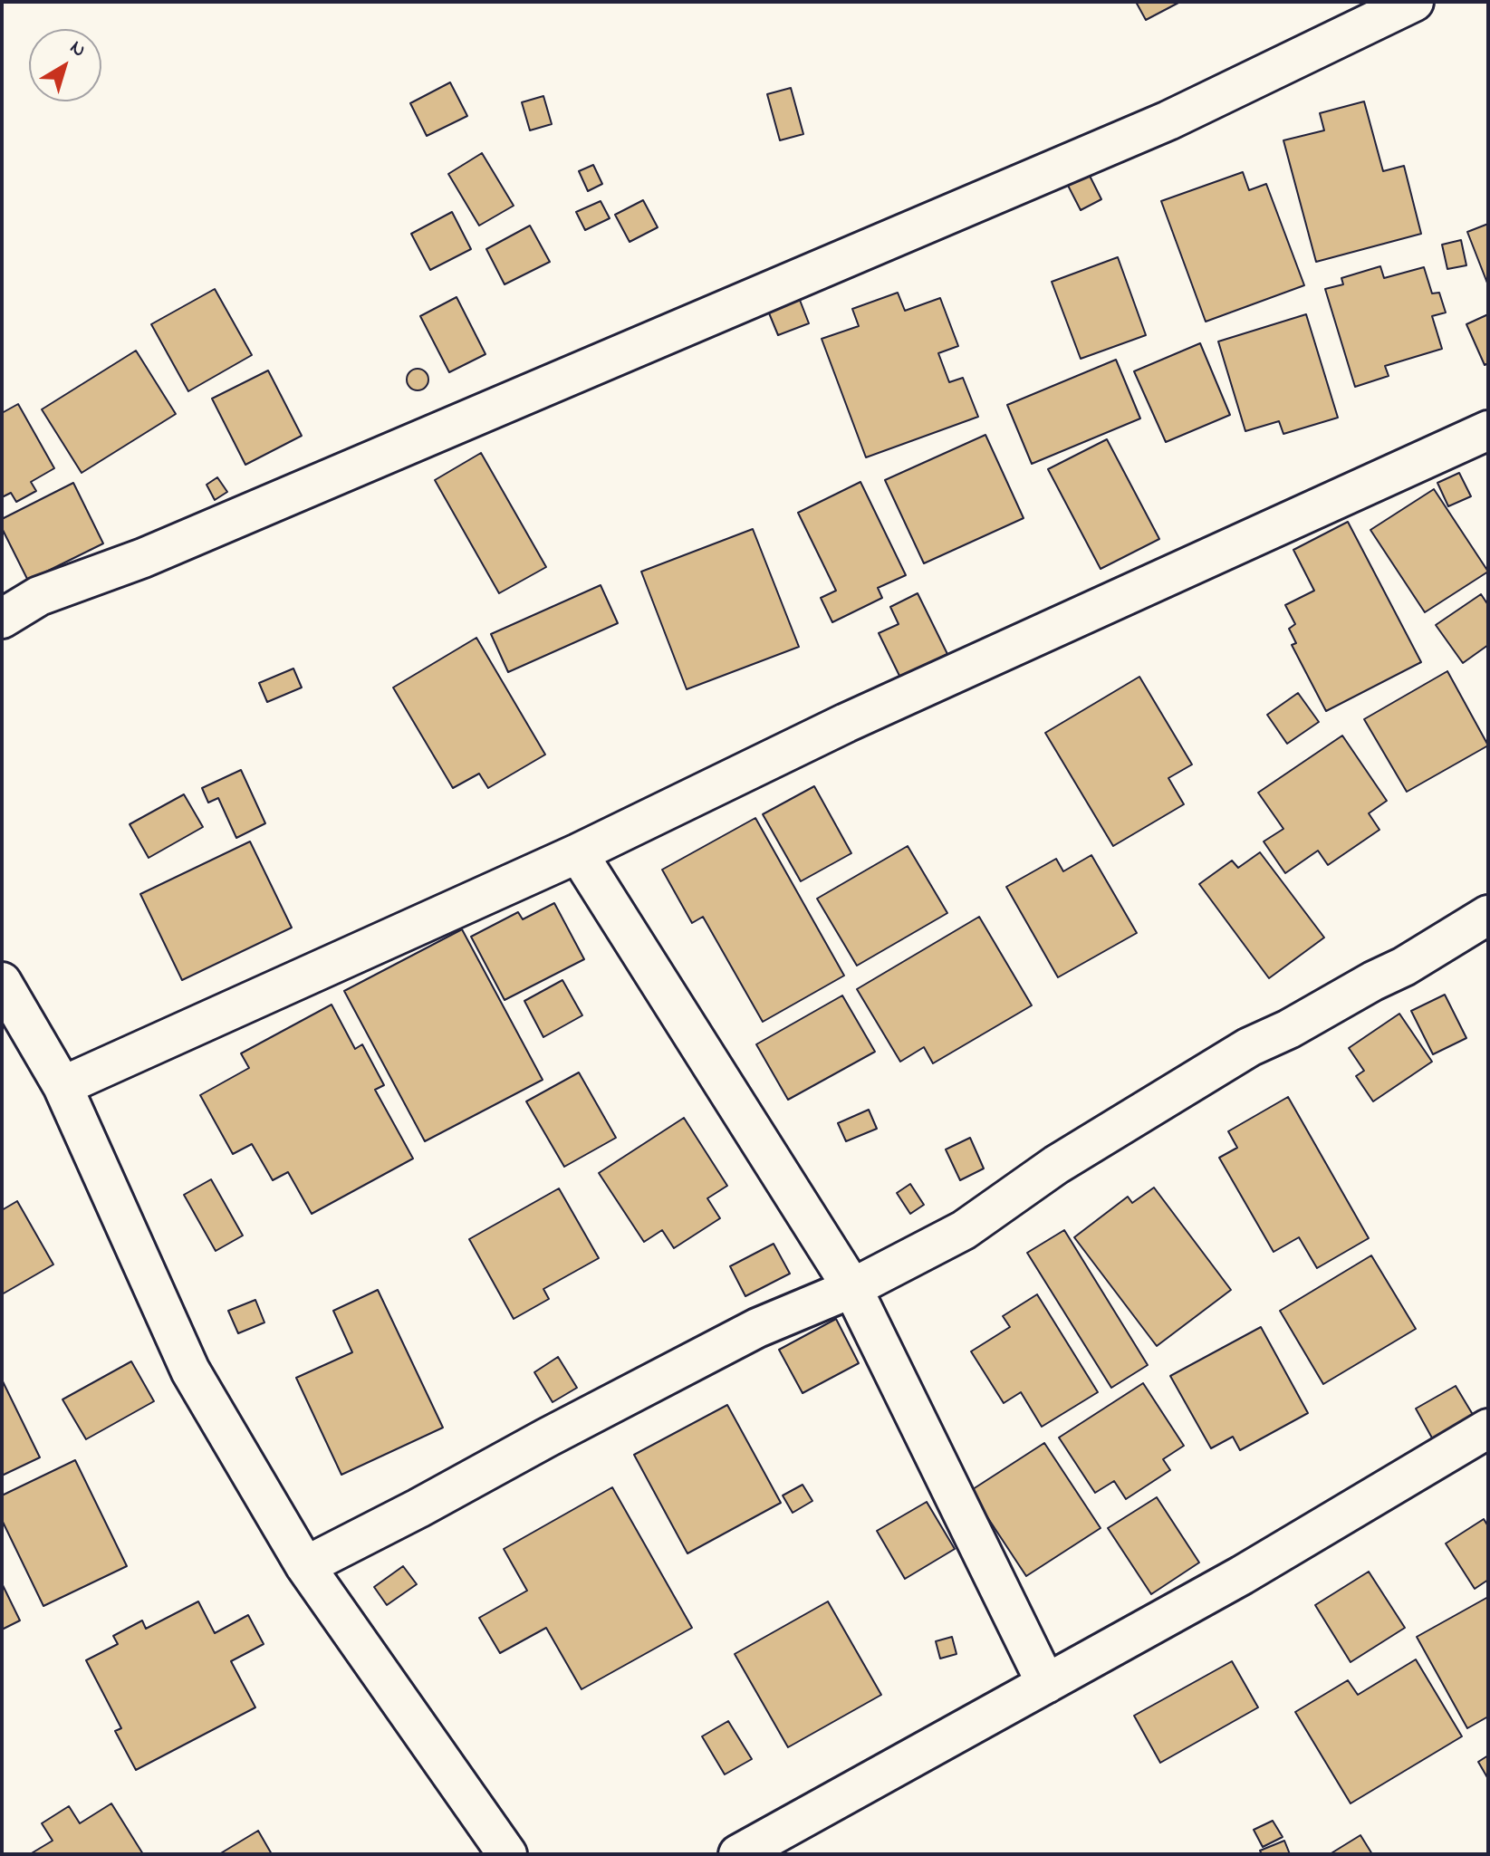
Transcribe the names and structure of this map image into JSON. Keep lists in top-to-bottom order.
{
  "north": "top right"
}
